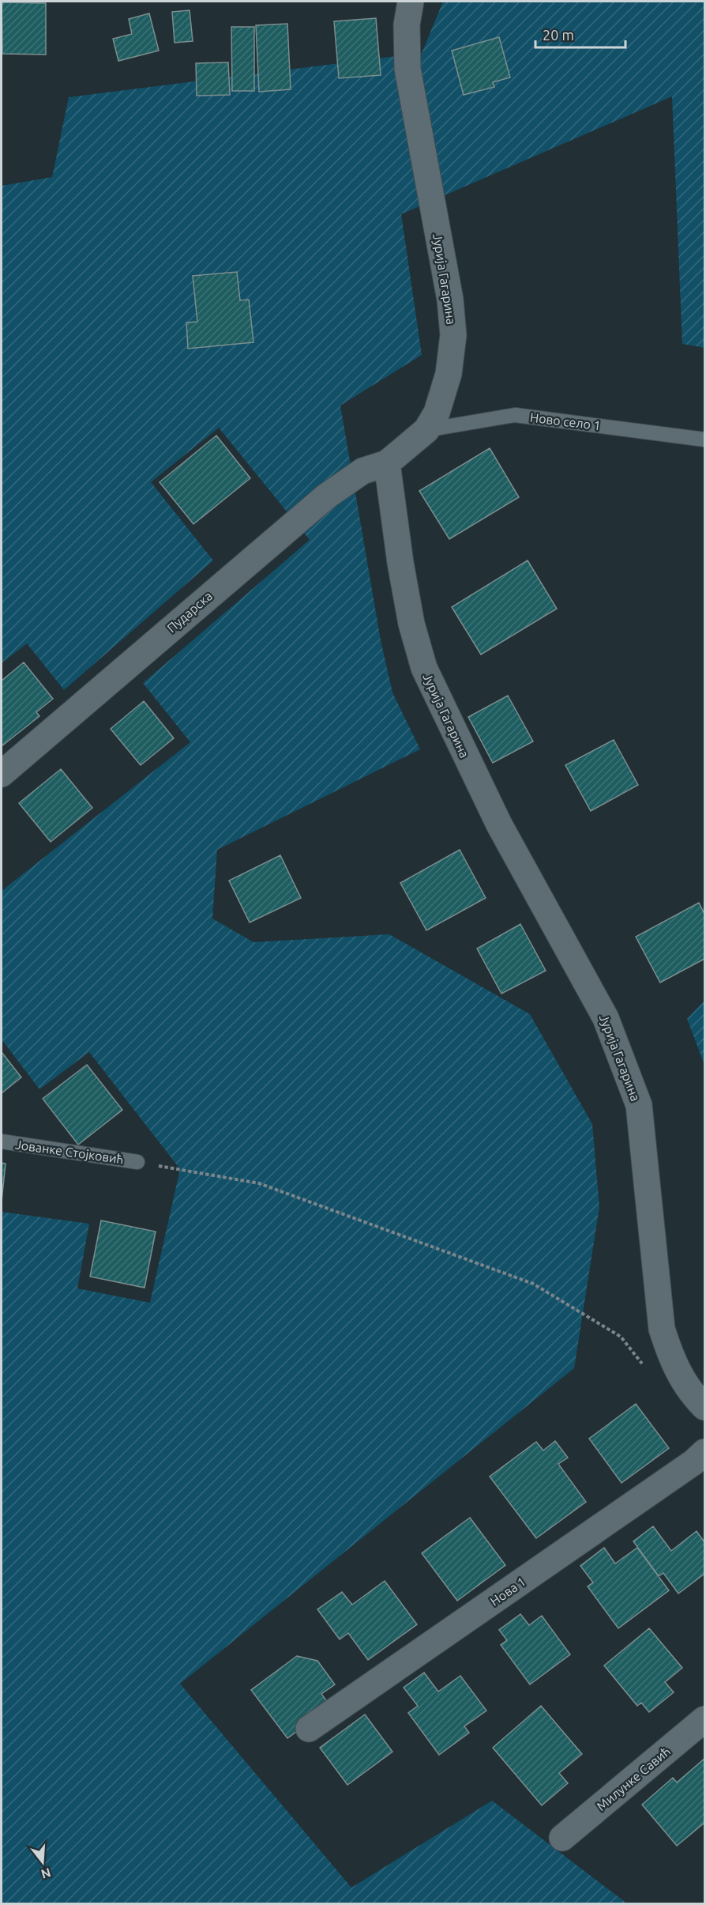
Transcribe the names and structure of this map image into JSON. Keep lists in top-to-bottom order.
{
  "streets": {
    "street": [
      "Јурија Гагарина",
      "Пударска",
      "Нова 1",
      "Милунке Савић"
    ],
    "lane": ["Ново село 1", "Јованке Стојковић"]
  },
  "crossings": [
    ["Јурија Гагарина", "Ново село 1"],
    ["Јурија Гагарина", "Пударска"]
  ],
  "scale_bar": "20 m",
  "north": "bottom"
}
